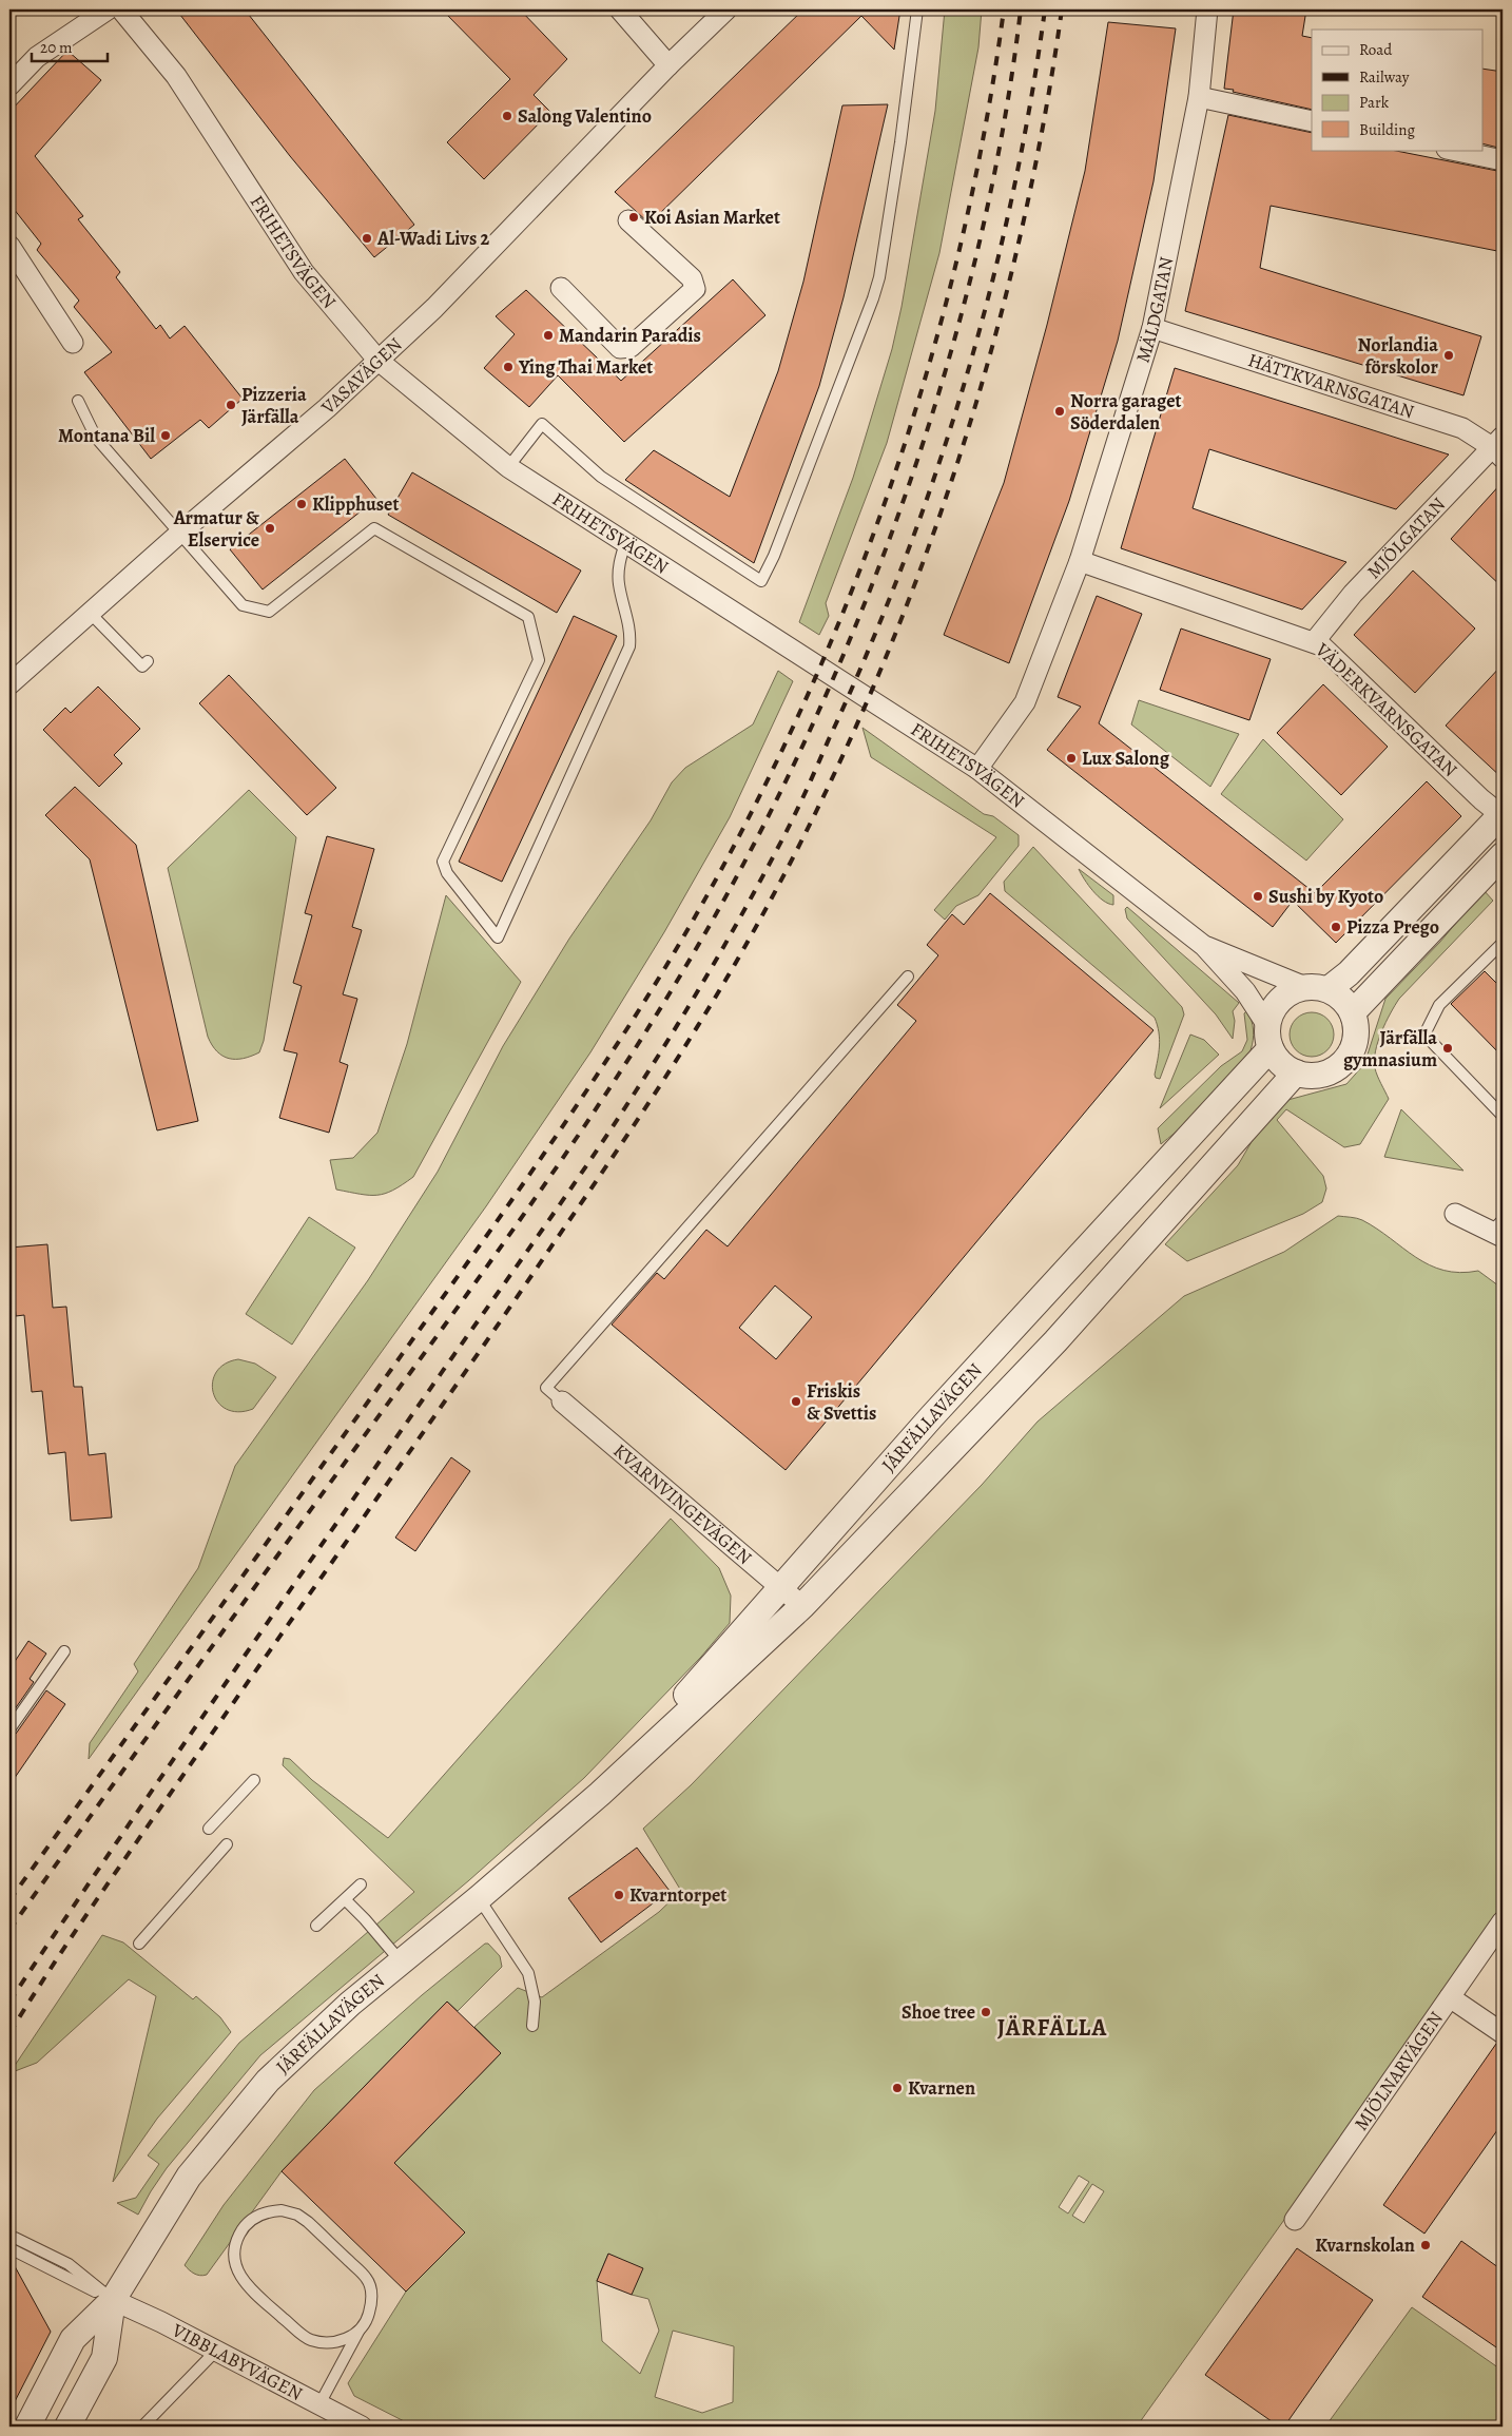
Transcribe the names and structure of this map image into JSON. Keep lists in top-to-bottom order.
{
  "streets": {
    "street": [
      "FRIHETSVÄGEN",
      "MÄLDGATAN",
      "VASAVÄGEN",
      "HÄTTKVARNSGATAN",
      "MJÖLGATAN",
      "VÄDERKVARNSGATAN",
      "JÄRFÄLLAVÄGEN",
      "KVARNVINGEVÄGEN",
      "MJÖLNARVÄGEN",
      "VIBBLABYVÄGEN"
    ]
  },
  "crossings": [
    ["FRIHETSVÄGEN", "MÄLDGATAN"],
    ["FRIHETSVÄGEN", "VASAVÄGEN"],
    ["FRIHETSVÄGEN", "JÄRFÄLLAVÄGEN"],
    ["MÄLDGATAN", "HÄTTKVARNSGATAN"],
    ["MÄLDGATAN", "VÄDERKVARNSGATAN"],
    ["HÄTTKVARNSGATAN", "MJÖLGATAN"],
    ["MJÖLGATAN", "VÄDERKVARNSGATAN"],
    ["JÄRFÄLLAVÄGEN", "KVARNVINGEVÄGEN"],
    ["JÄRFÄLLAVÄGEN", "VIBBLABYVÄGEN"]
  ],
  "districts": ["JÄRFÄLLA"],
  "places": [
    "Salong Valentino",
    "Koi Asian Market",
    "Al-Wadi Livs 2",
    "Mandarin Paradis",
    "Norlandia förskolor",
    "Ying Thai Market",
    "Pizzeria Järfälla",
    "Norra garaget Söderdalen",
    "Montana Bil",
    "Klipphuset",
    "Armatur & Elservice",
    "Lux Salong",
    "Sushi by Kyoto",
    "Pizza Prego",
    "Järfälla gymnasium",
    "Friskis & Svettis",
    "Kvarntorpet",
    "Shoe tree",
    "Kvarnen",
    "Kvarnskolan"
  ],
  "legend": [
    "Road",
    "Railway",
    "Park",
    "Building"
  ],
  "scale_bar": "20 m"
}
